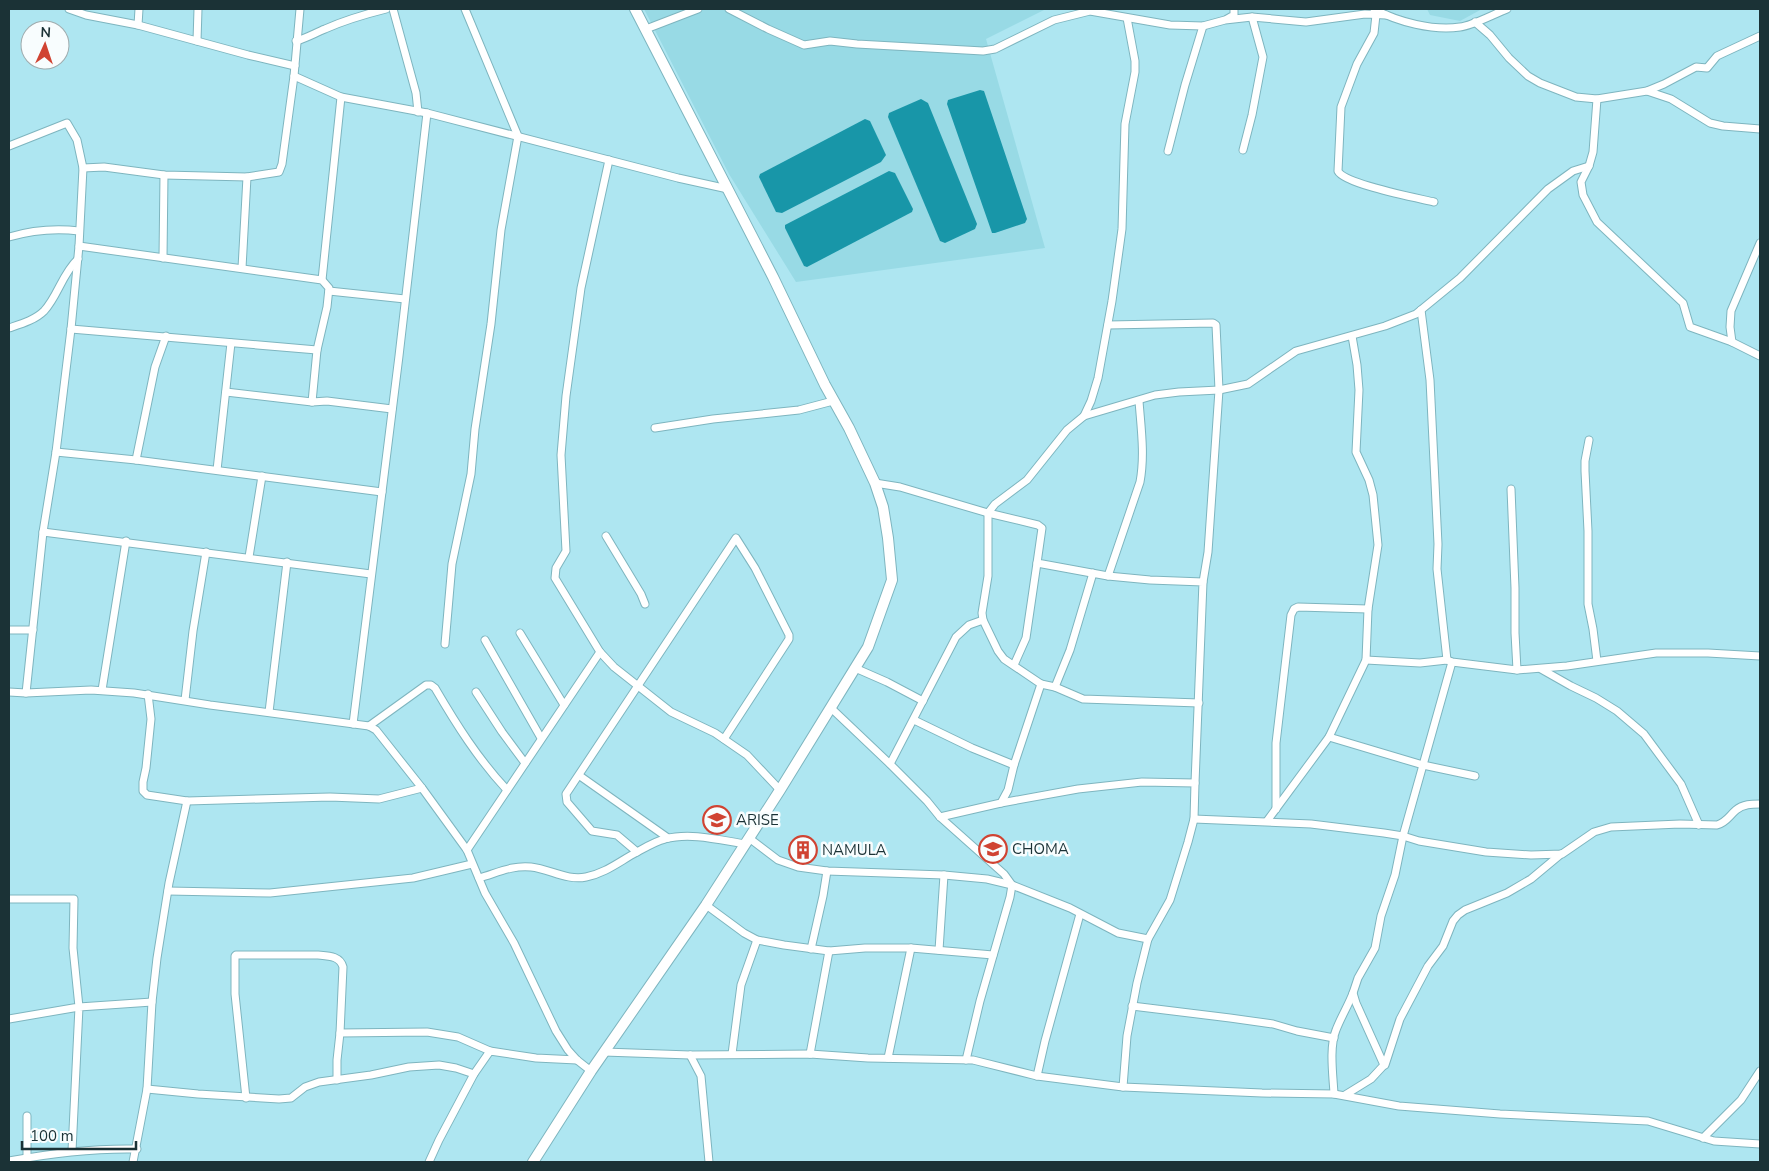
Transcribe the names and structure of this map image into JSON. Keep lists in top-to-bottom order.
{
  "places": {
    "school or university": ["ARISE", "CHOMA"],
    "building": ["NAMULA"]
  },
  "scale_bar": "100 m",
  "north": "top"
}
